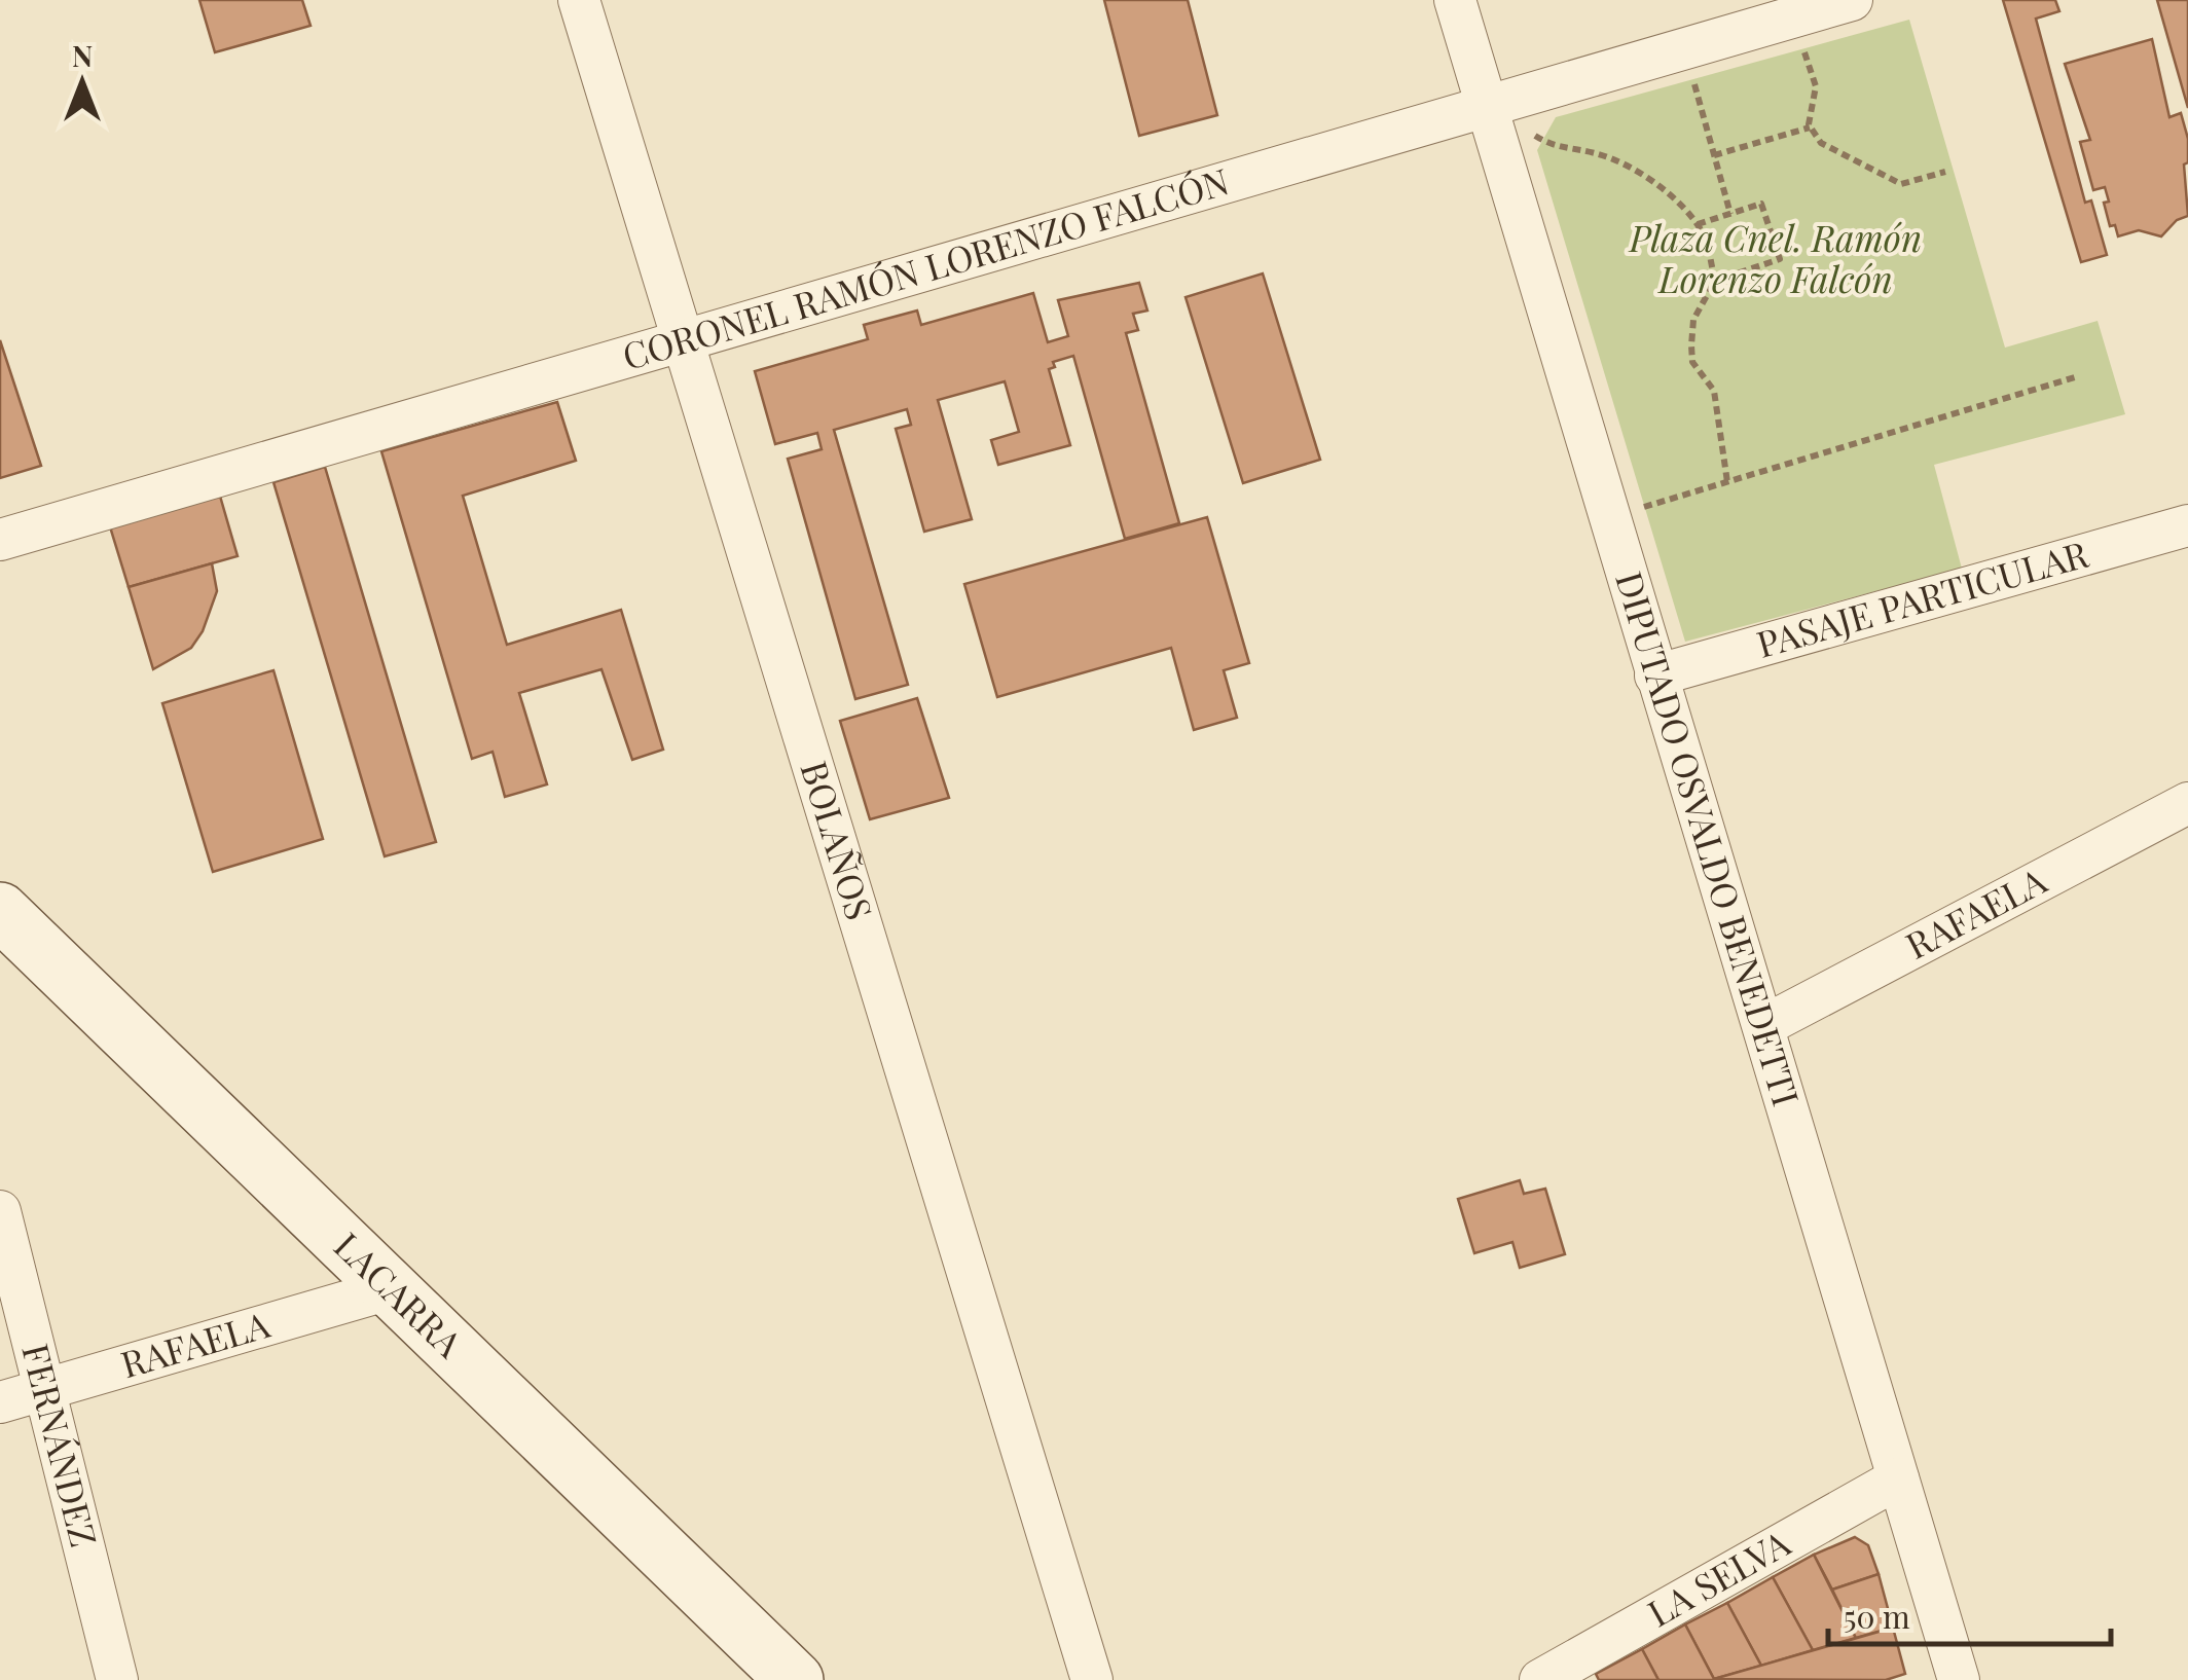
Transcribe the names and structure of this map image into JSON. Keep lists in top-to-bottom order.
{
  "streets": {
    "street": [
      "CORONEL RAMÓN LORENZO FALCÓN",
      "PASAJE PARTICULAR",
      "BOLAÑOS",
      "DIPUTADO OSVALDO BENEDETTI",
      "RAFAELA",
      "LACARRA",
      "FERNÁNDEZ",
      "LA SELVA"
    ]
  },
  "crossings": [
    ["CORONEL RAMÓN LORENZO FALCÓN", "BOLAÑOS"],
    ["CORONEL RAMÓN LORENZO FALCÓN", "DIPUTADO OSVALDO BENEDETTI"],
    ["PASAJE PARTICULAR", "DIPUTADO OSVALDO BENEDETTI"],
    ["DIPUTADO OSVALDO BENEDETTI", "RAFAELA"],
    ["DIPUTADO OSVALDO BENEDETTI", "LA SELVA"],
    ["RAFAELA", "LACARRA"],
    ["RAFAELA", "FERNÁNDEZ"]
  ],
  "parks": ["Plaza Cnel. Ramón Lorenzo Falcón"],
  "scale_bar": "50 m",
  "north": "top"
}
